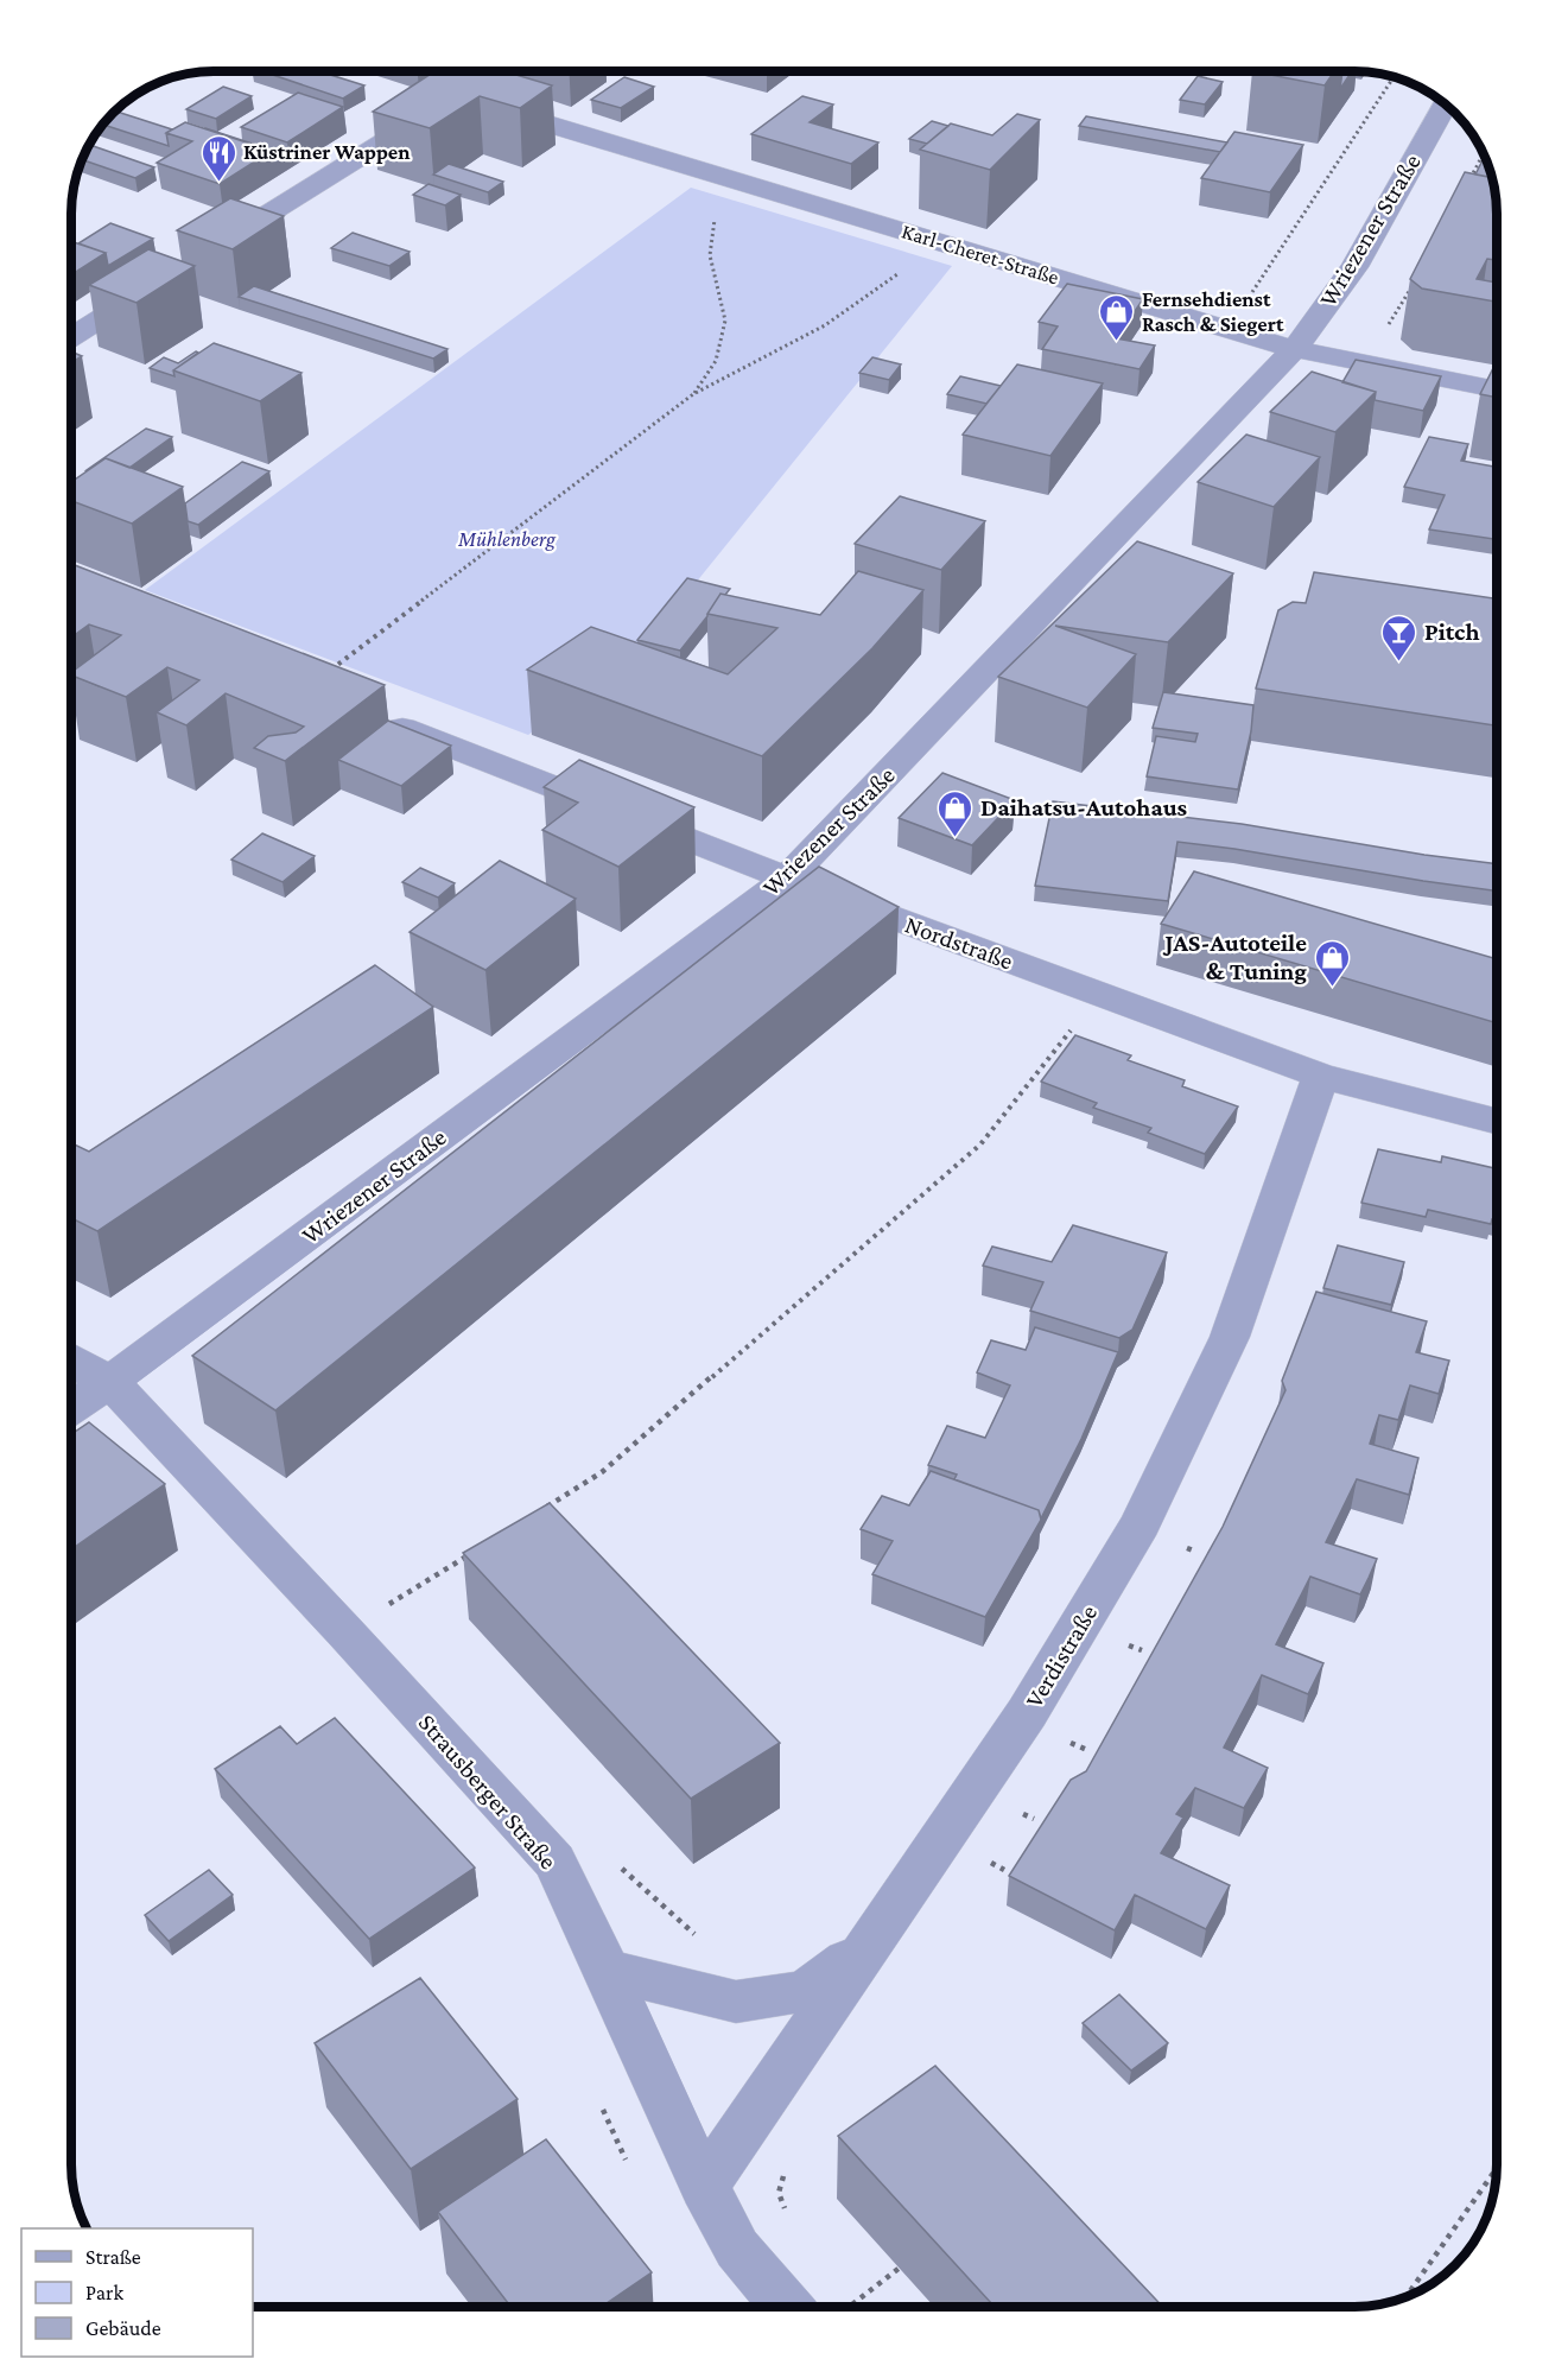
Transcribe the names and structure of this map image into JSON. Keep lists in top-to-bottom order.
{
  "streets": {
    "street": [
      "Wriezener Straße",
      "Karl-Cheret-Straße",
      "Nordstraße",
      "Verdistraße",
      "Strausberger Straße"
    ]
  },
  "crossings": [
    ["Wriezener Straße", "Karl-Cheret-Straße"],
    ["Wriezener Straße", "Nordstraße"],
    ["Wriezener Straße", "Strausberger Straße"],
    ["Nordstraße", "Verdistraße"],
    ["Verdistraße", "Strausberger Straße"]
  ],
  "parks": ["Mühlenberg"],
  "places": {
    "restaurant": ["Küstriner Wappen"],
    "shop": ["Fernsehdienst Rasch & Siegert", "Daihatsu-Autohaus", "JAS-Autoteile & Tuning"],
    "bar": ["Pitch"]
  },
  "legend": ["Straße", "Park", "Gebäude"]
}
